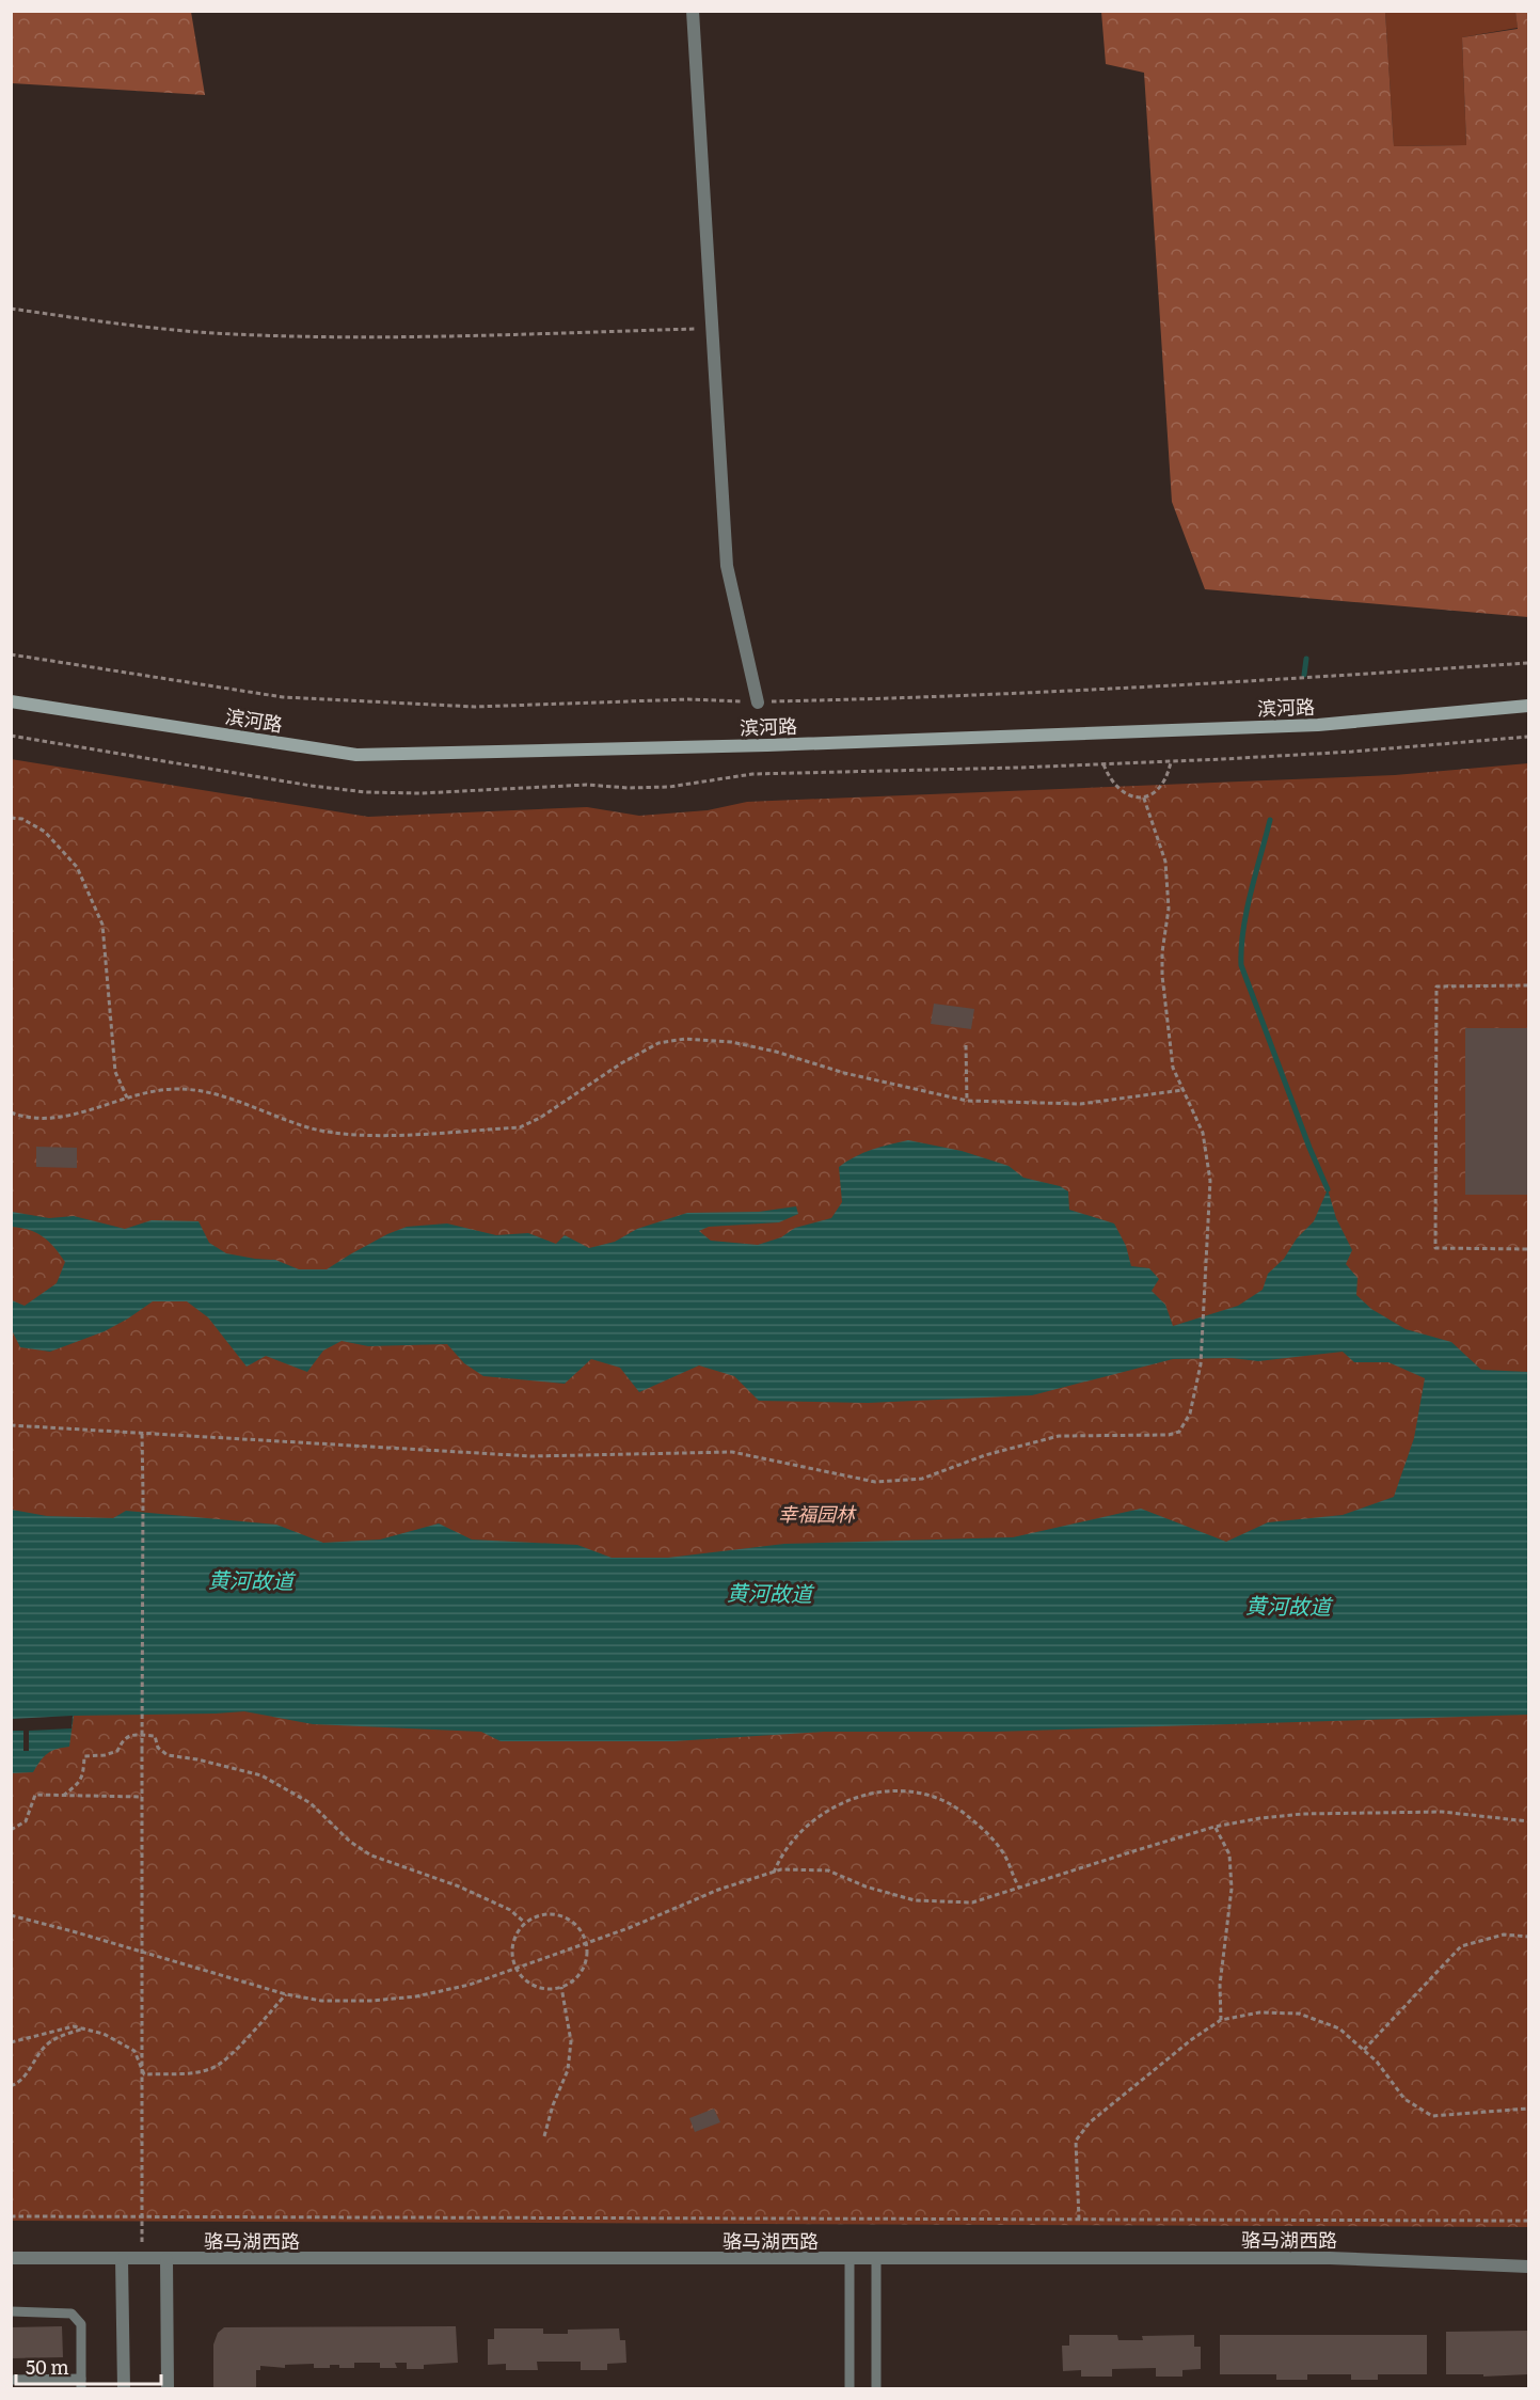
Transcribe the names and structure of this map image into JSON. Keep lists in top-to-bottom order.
{
  "streets": {
    "main road": ["滨河路"],
    "street": ["骆马湖西路"]
  },
  "water": ["黄河故道"],
  "parks": ["幸福园林"],
  "scale_bar": "50 m"
}
